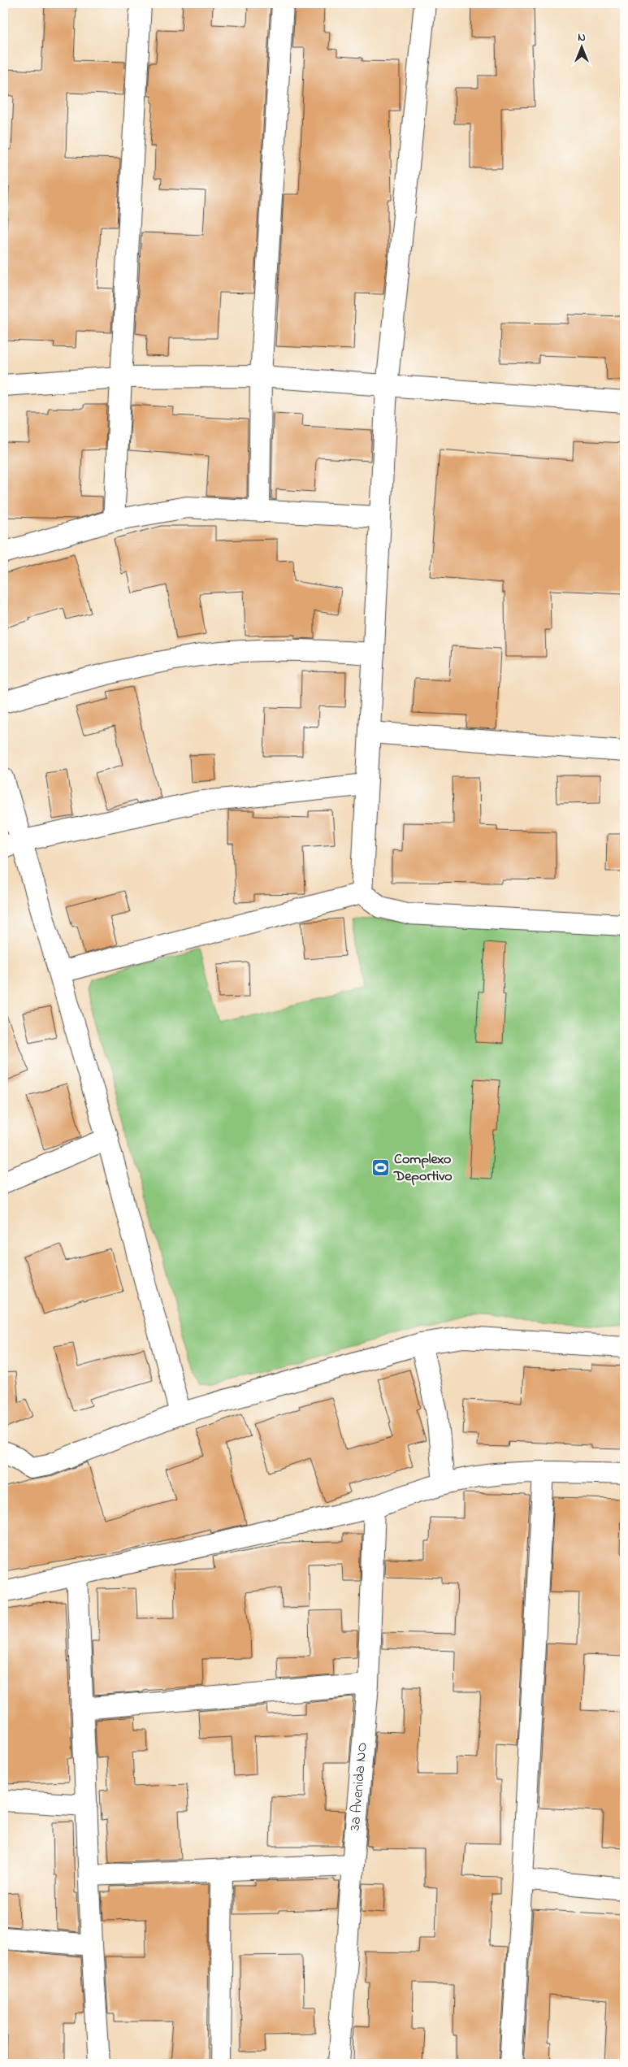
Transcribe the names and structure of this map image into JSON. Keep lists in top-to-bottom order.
{
  "streets": {
    "street": ["3a Avenida NO"]
  },
  "places": {
    "sports": ["Complexo Deportivo"]
  },
  "north": "top"
}
